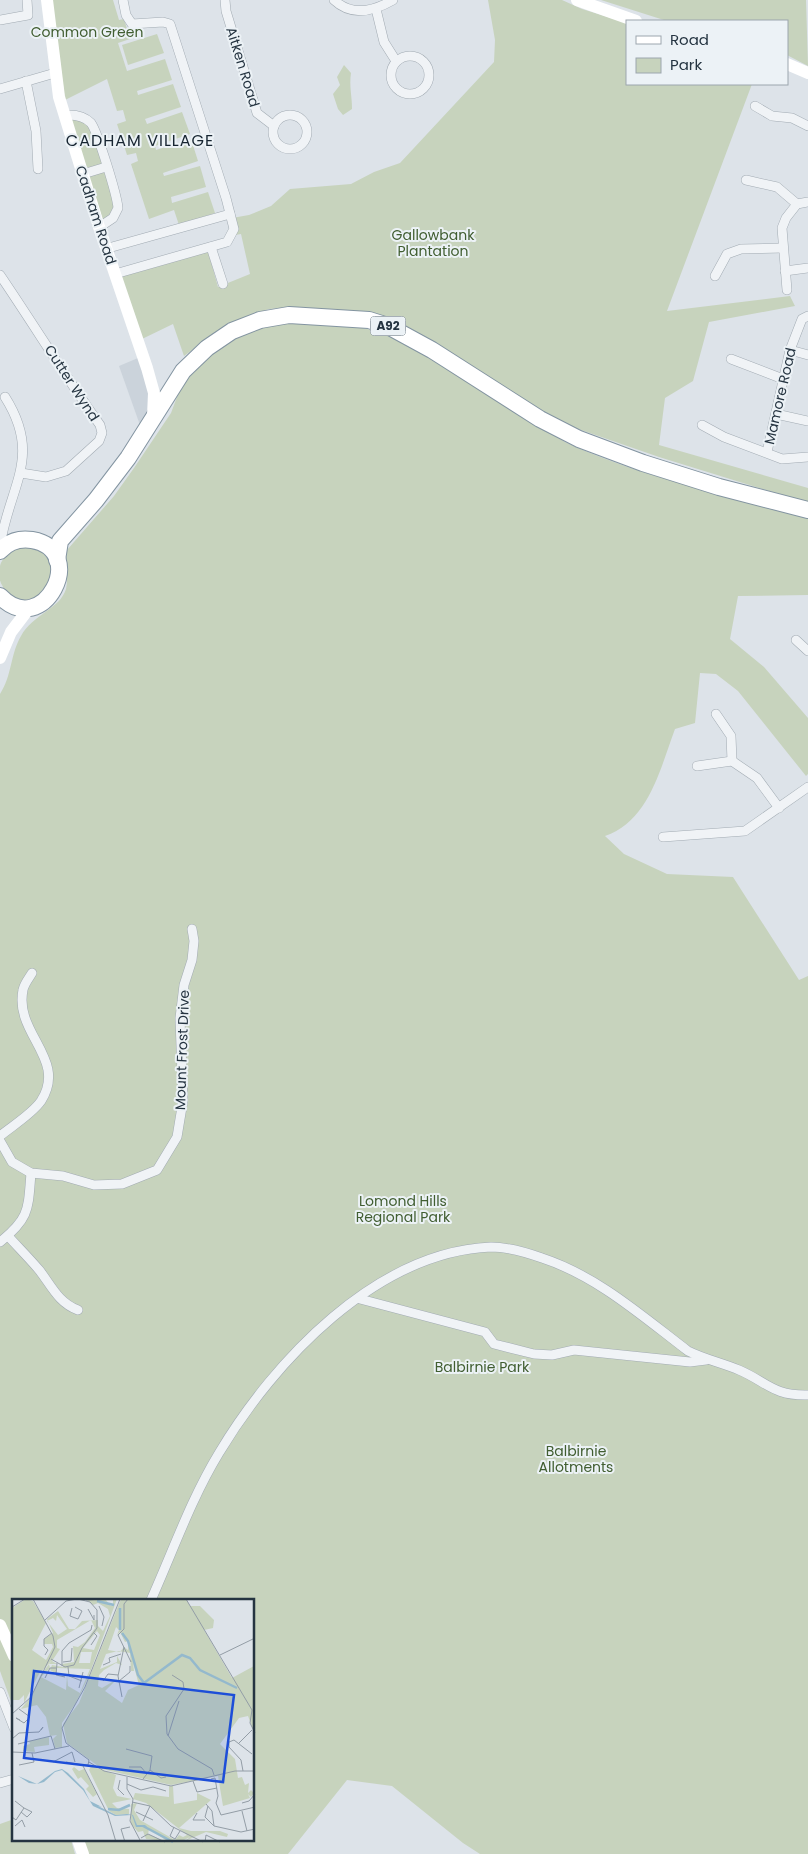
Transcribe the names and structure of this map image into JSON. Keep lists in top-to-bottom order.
{
  "streets": {
    "highway": ["A92"],
    "street": [
      "Aitken Road",
      "Cadham Road",
      "Cutter Wynd",
      "Mamore Road",
      "Mount Frost Drive"
    ]
  },
  "crossings": [
    ["Cadham Road", "A92"]
  ],
  "districts": ["CADHAM VILLAGE"],
  "parks": [
    "Common Green",
    "Gallowbank Plantation",
    "Lomond Hills Regional Park",
    "Balbirnie Park",
    "Balbirnie Allotments"
  ],
  "legend": ["Road", "Park"]
}
